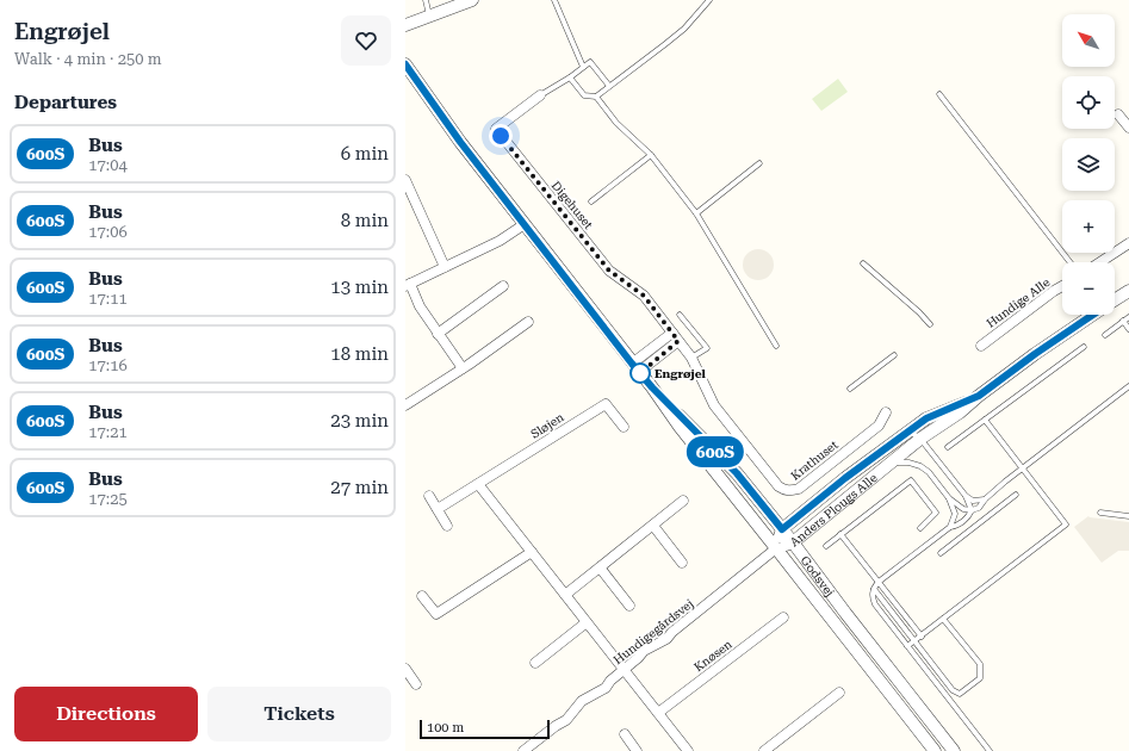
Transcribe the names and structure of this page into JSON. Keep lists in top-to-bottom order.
{
  "streets": {
    "street": [
      "Digehuset",
      "Hundige Alle",
      "Sløjen",
      "Krathuset",
      "Anders Plougs Alle",
      "Godsvej",
      "Hundigegårdsvej",
      "Knøsen"
    ]
  },
  "crossings": [
    ["Digehuset", "Krathuset"],
    ["Anders Plougs Alle", "Godsvej"],
    ["Anders Plougs Alle", "Hundigegårdsvej"],
    ["Godsvej", "Hundigegårdsvej"]
  ],
  "places": ["Engrøjel"],
  "lines": ["bus line 600S"],
  "scale_bar": "100 m",
  "north": "top left",
  "page": {
    "heading": [
      ["Engrøjel", "Walk · 4 min · 250 m"],
      "Departures"
    ],
    "on_map": "600S",
    "map_buttons": ["+", "−"],
    "list": [
      {
        "mark": "600S",
        "name": "Bus",
        "note": "17:04",
        "value": "6 min"
      },
      {
        "mark": "600S",
        "name": "Bus",
        "note": "17:06",
        "value": "8 min"
      },
      {
        "mark": "600S",
        "name": "Bus",
        "note": "17:11",
        "value": "13 min"
      },
      {
        "mark": "600S",
        "name": "Bus",
        "note": "17:16",
        "value": "18 min"
      },
      {
        "mark": "600S",
        "name": "Bus",
        "note": "17:21",
        "value": "23 min"
      },
      {
        "mark": "600S",
        "name": "Bus",
        "note": "17:25",
        "value": "27 min"
      }
    ],
    "buttons": ["Directions", "Tickets"],
    "scale": "100 m"
  }
}
